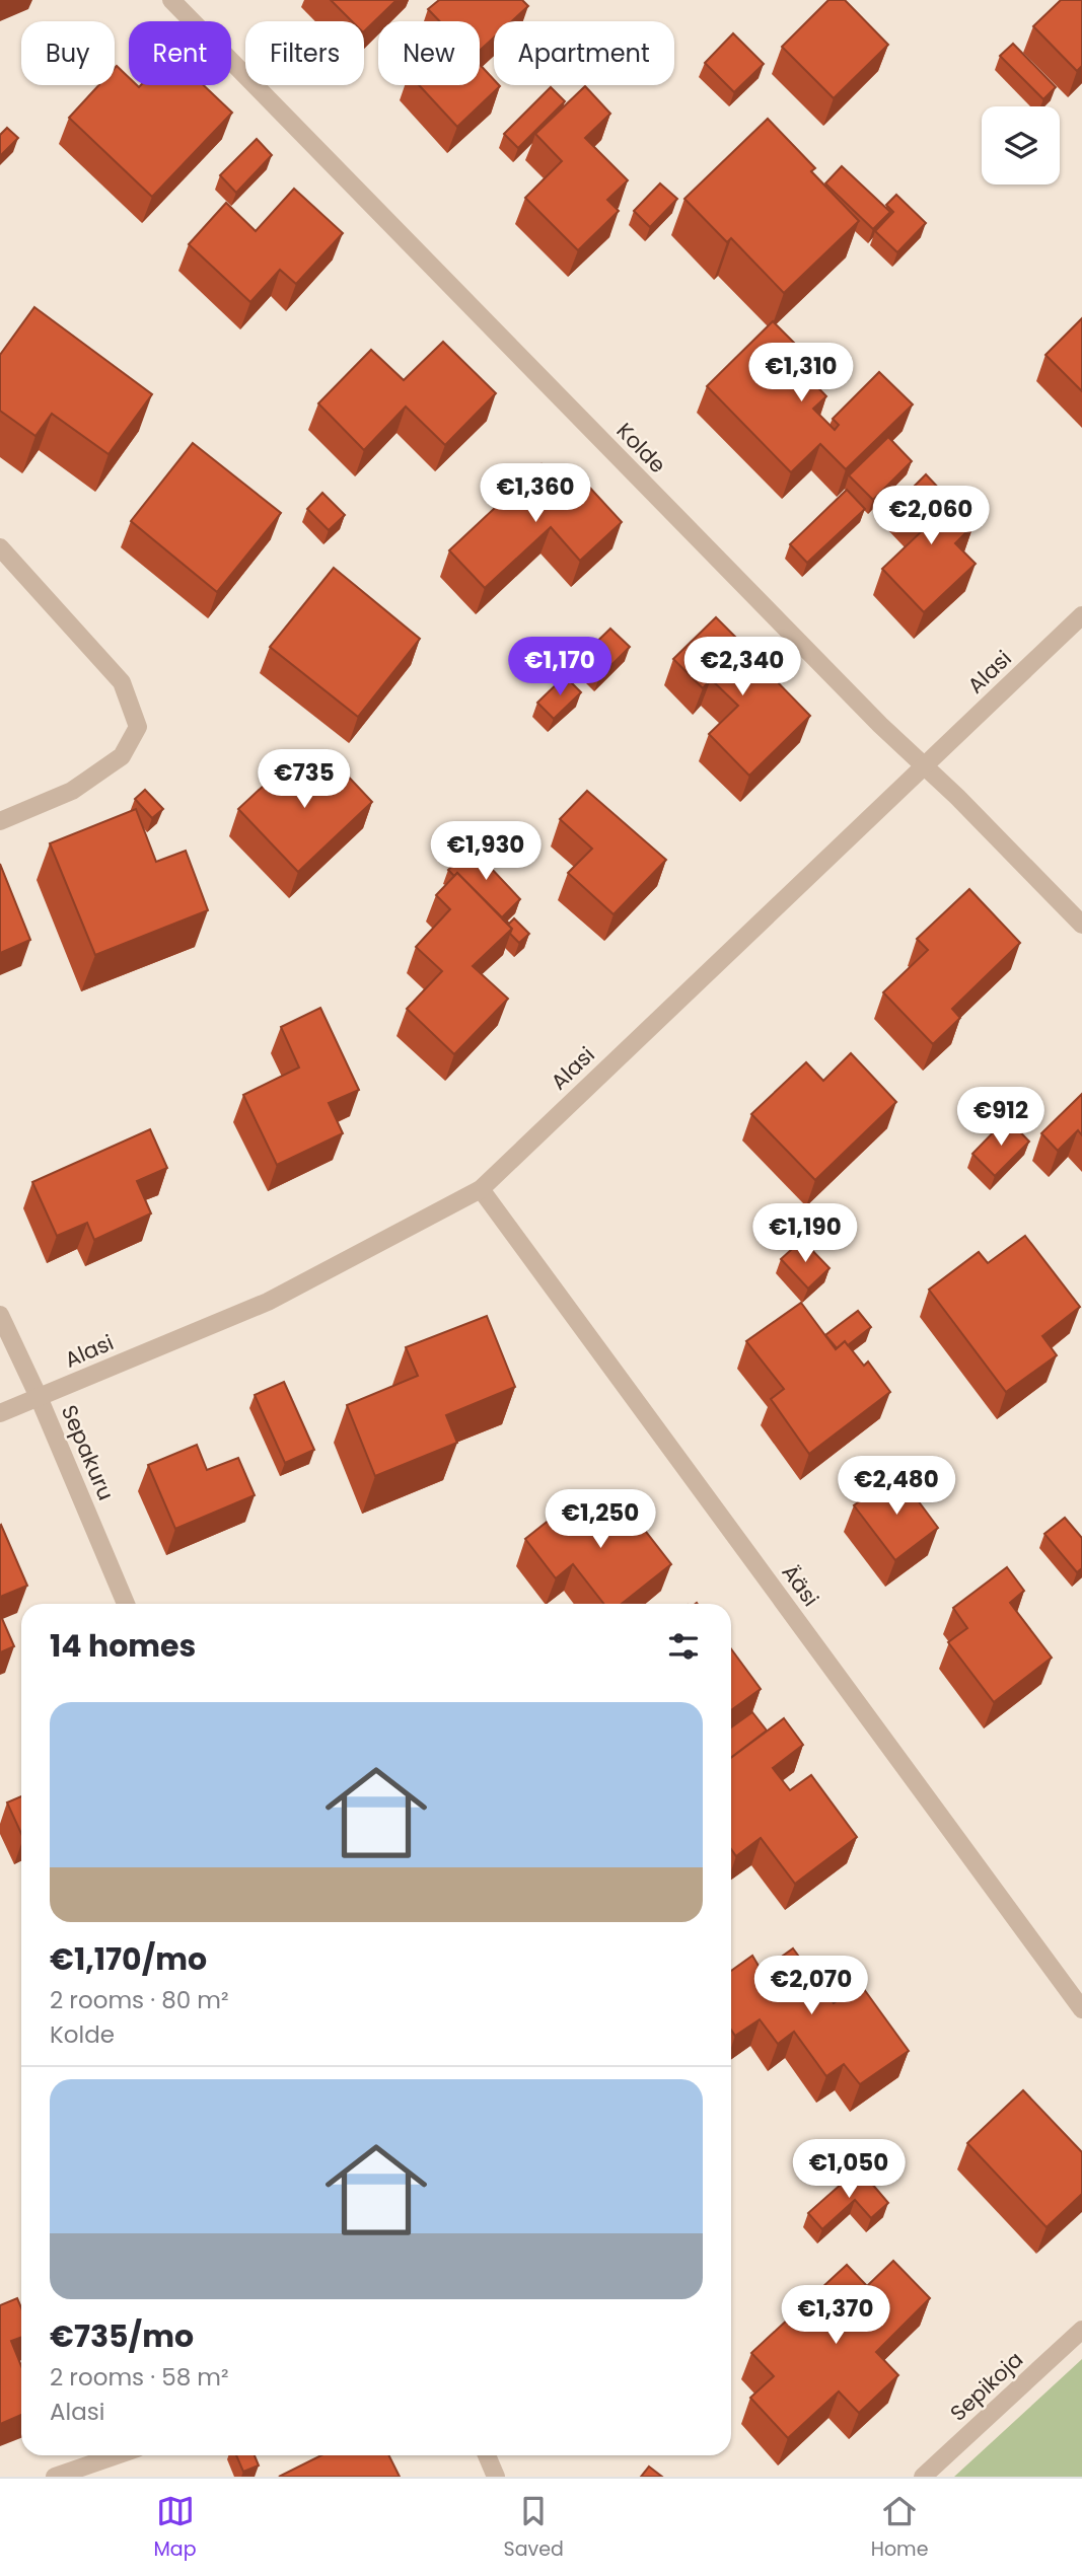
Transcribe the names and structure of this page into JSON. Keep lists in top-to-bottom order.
{
  "streets": {
    "street": [
      "Kolde",
      "Alasi",
      "Sepakuru",
      "Ääsi",
      "Sepikoja"
    ]
  },
  "crossings": [
    ["Kolde", "Alasi"],
    ["Alasi", "Sepakuru"],
    ["Alasi", "Ääsi"]
  ],
  "page": {
    "chip": [
      "Buy",
      "Rent",
      "Filters",
      "New",
      "Apartment"
    ],
    "price": [
      "€1,310",
      "€1,360",
      "€2,060",
      "€1,170",
      "€2,340",
      "€735",
      "€1,930",
      "€912",
      "€1,190",
      "€2,480",
      "€1,250",
      "€2,070",
      "€1,050",
      "€1,370"
    ],
    "heading": "14 homes",
    "list": [
      {
        "name": "€1,170/mo",
        "note": "2 rooms · 80 m² · Kolde"
      },
      {
        "name": "€735/mo",
        "note": "2 rooms · 58 m² · Alasi"
      }
    ],
    "tabs": ["Map", "Saved", "Home"]
  }
}
